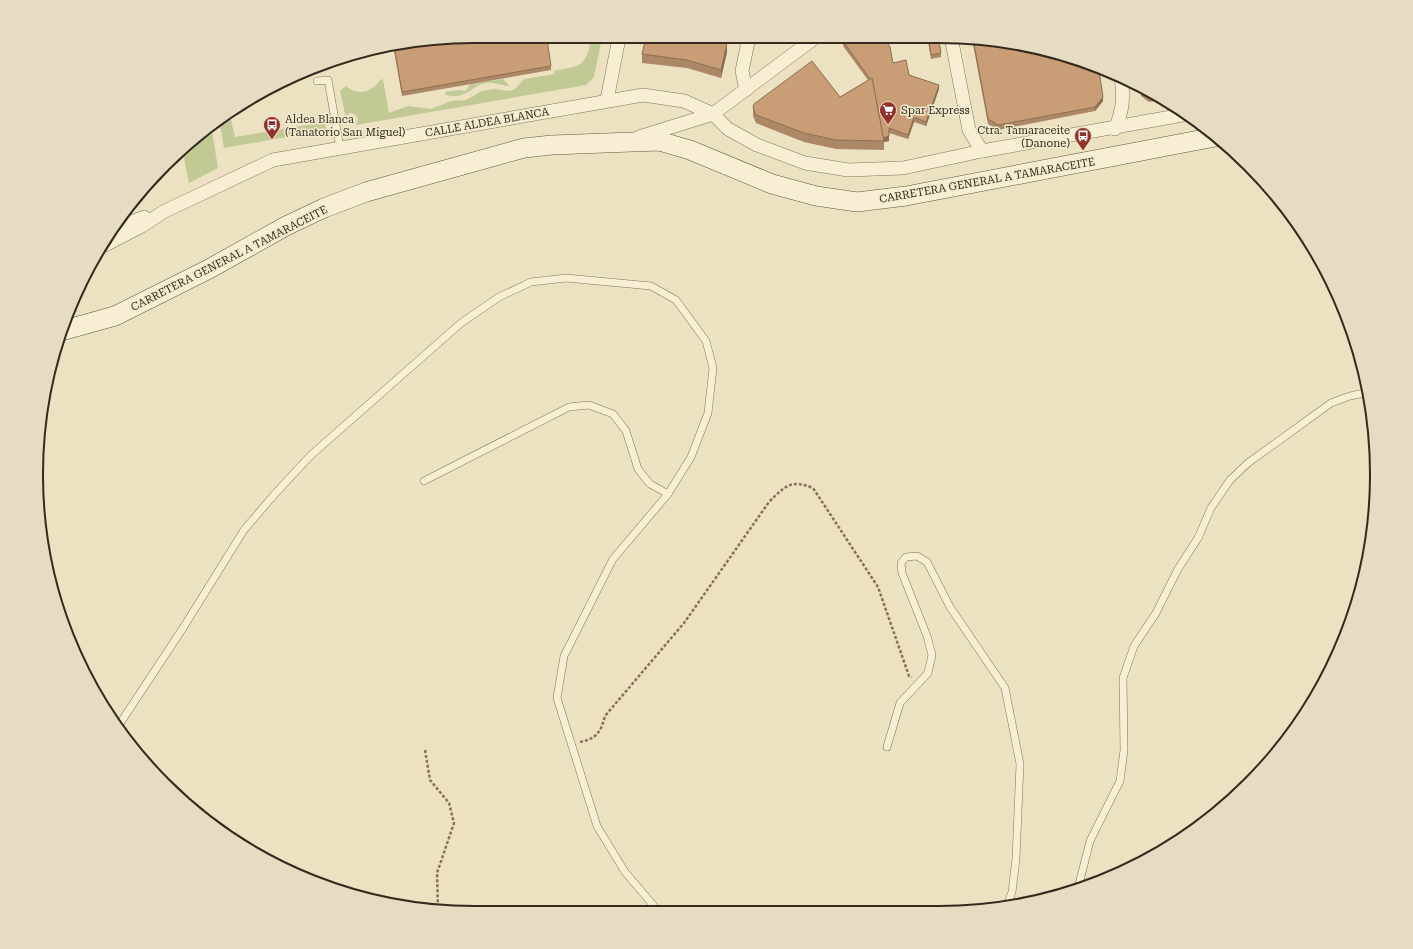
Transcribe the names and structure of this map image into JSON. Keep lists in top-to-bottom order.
{
  "streets": {
    "main road": ["CARRETERA GENERAL A TAMARACEITE"],
    "street": ["CALLE ALDEA BLANCA"]
  },
  "places": {
    "supermarket": ["Spar Express"],
    "bus stop": ["Aldea Blanca (Tanatorio San Miguel)", "Ctra. Tamaraceite (Danone)"]
  }
}
